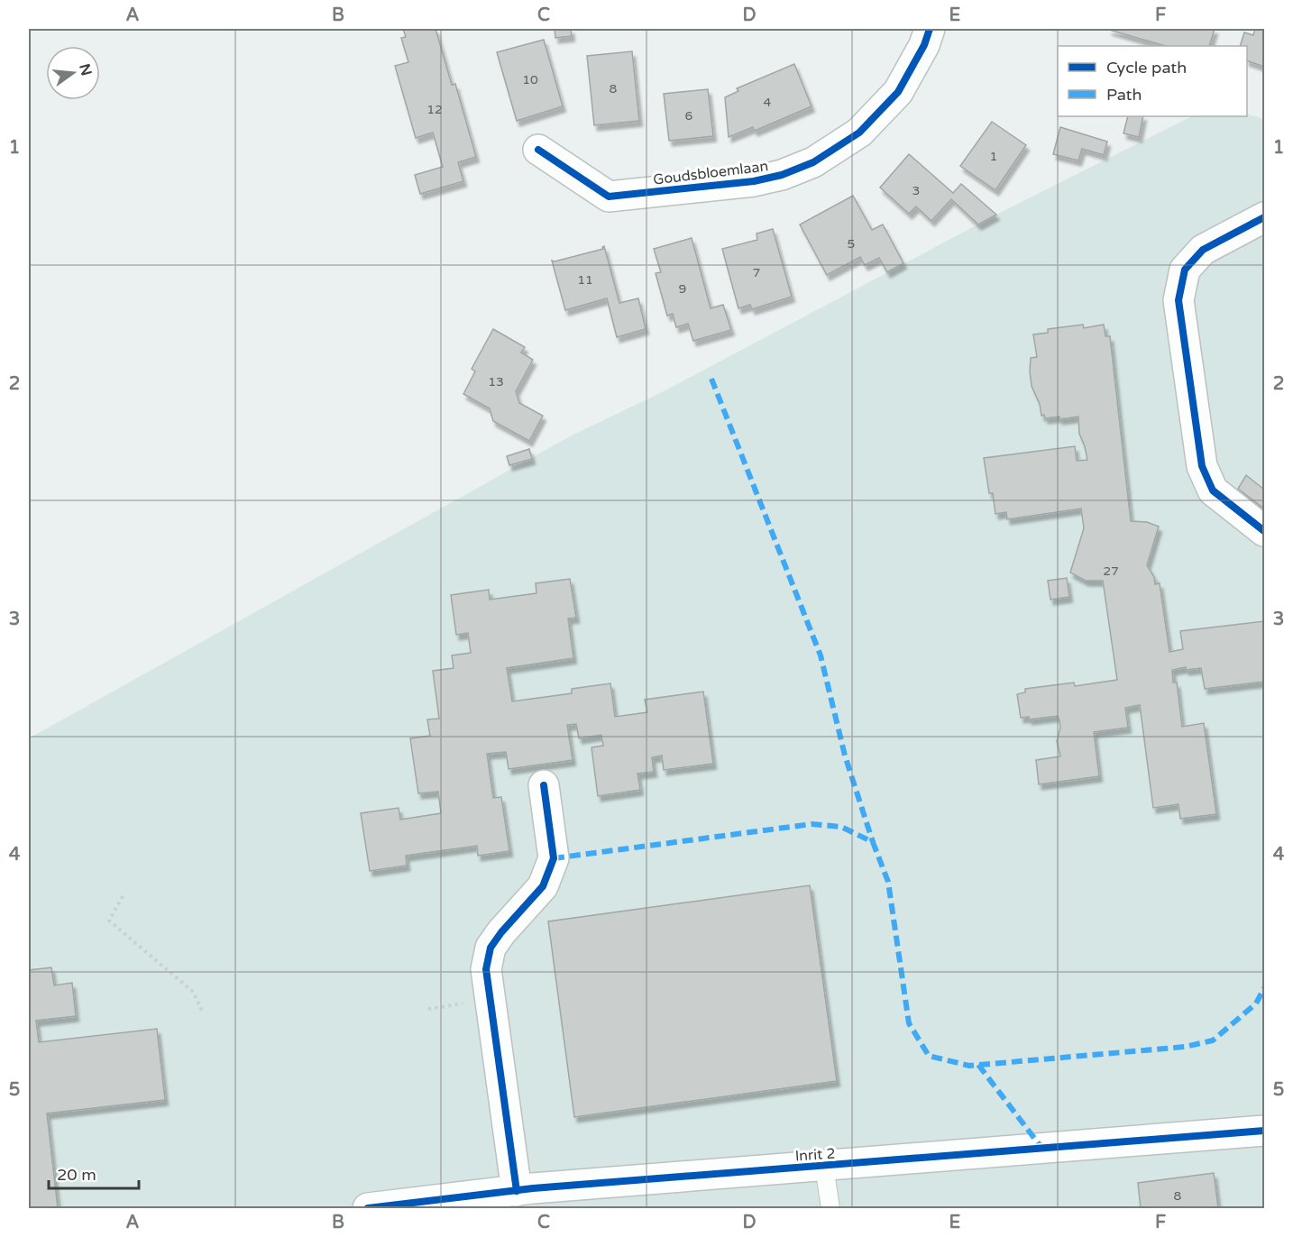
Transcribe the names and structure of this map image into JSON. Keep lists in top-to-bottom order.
{
  "streets": {
    "street": ["Goudsbloemlaan", "Inrit 2"]
  },
  "house_numbers": [
    "10",
    "8",
    "4",
    "12",
    "6",
    "1",
    "3",
    "5",
    "7",
    "11",
    "9",
    "13",
    "27",
    "8"
  ],
  "legend": ["Cycle path", "Path"],
  "scale_bar": "20 m",
  "north": "right",
  "grid": {
    "columns": [
      "A",
      "B",
      "C",
      "D",
      "E",
      "F"
    ],
    "rows": [
      "1",
      "2",
      "3",
      "4",
      "5"
    ]
  }
}
